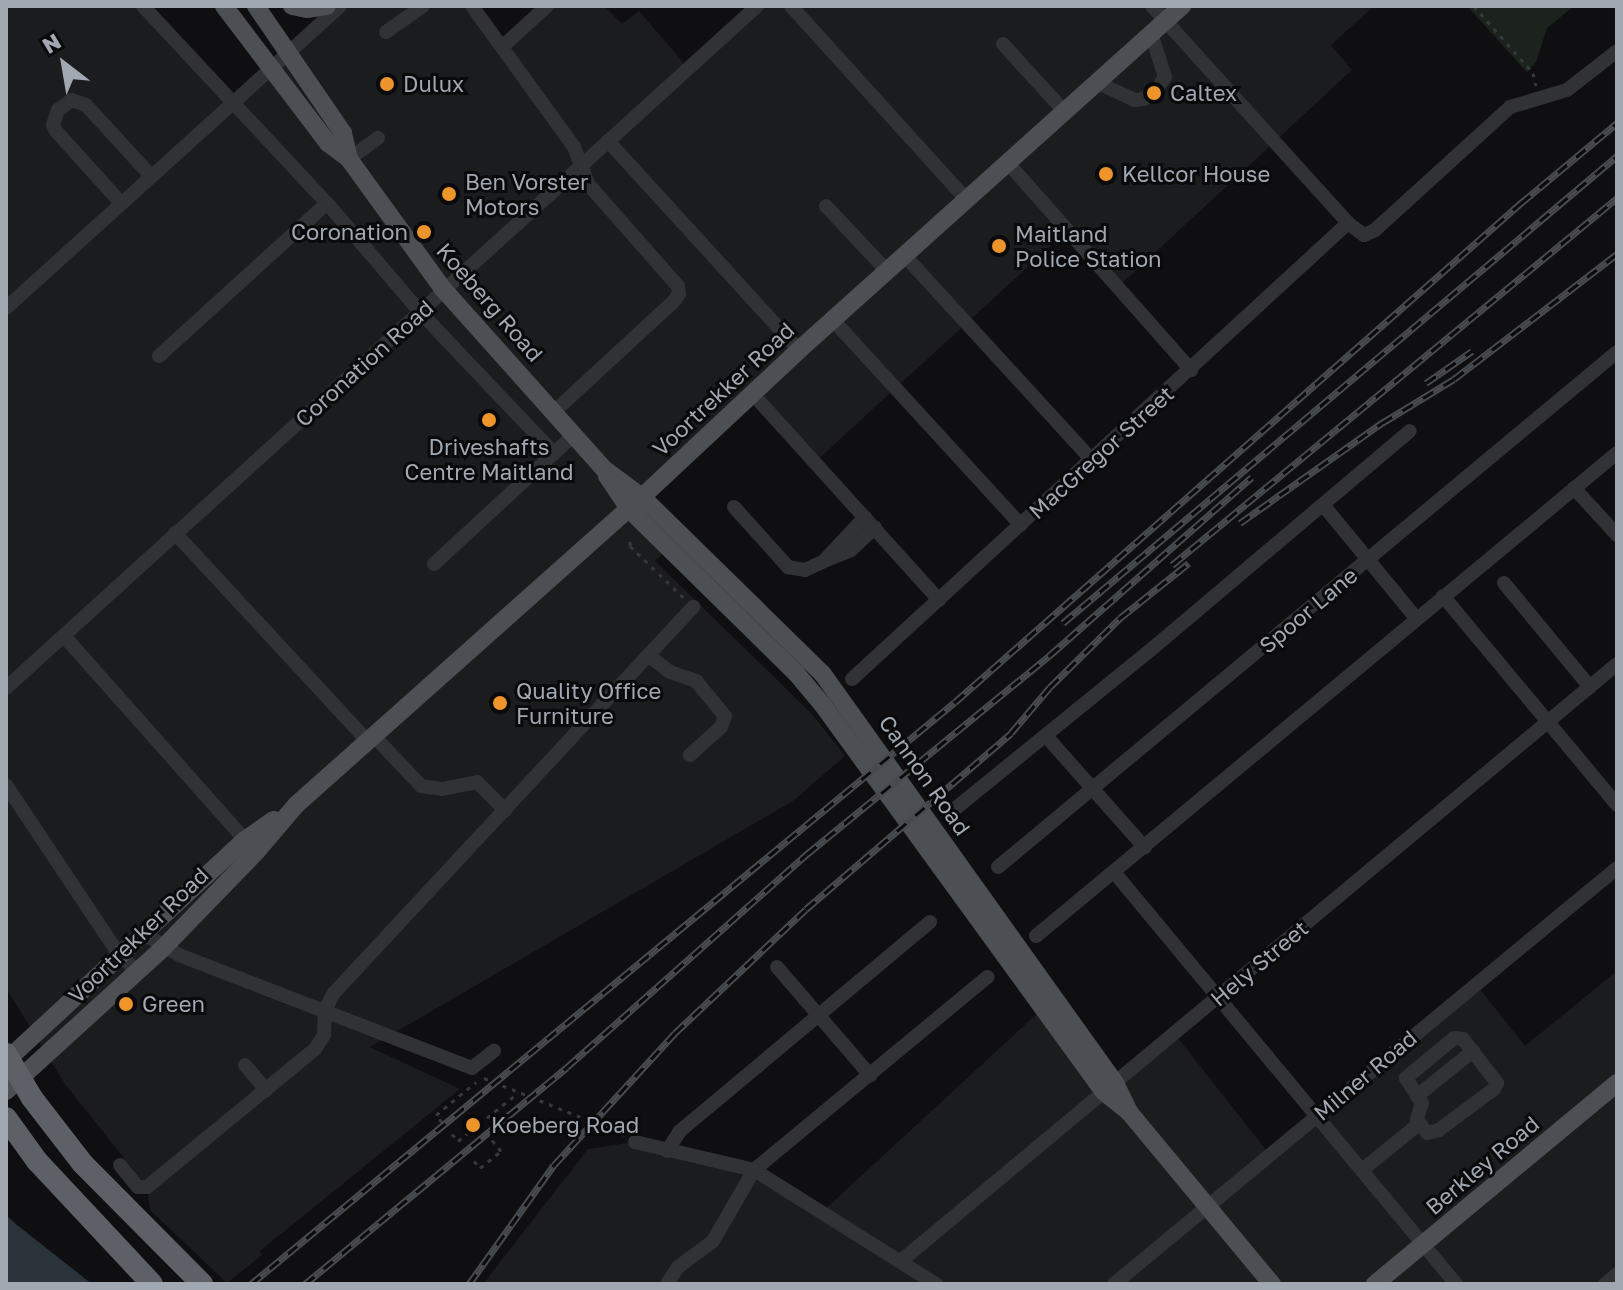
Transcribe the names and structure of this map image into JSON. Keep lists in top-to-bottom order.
{
  "streets": {
    "main road": [
      "Koeberg Road",
      "Voortrekker Road",
      "Cannon Road",
      "Berkley Road"
    ],
    "street": [
      "Coronation Road",
      "MacGregor Street",
      "Spoor Lane",
      "Hely Street",
      "Milner Road"
    ]
  },
  "crossings": [
    ["Koeberg Road", "Coronation Road"],
    ["Koeberg Road", "Voortrekker Road"],
    ["Koeberg Road", "Cannon Road"],
    ["Voortrekker Road", "Cannon Road"],
    ["Cannon Road", "Hely Street"],
    ["Cannon Road", "Milner Road"]
  ],
  "places": [
    "Dulux",
    "Caltex",
    "Kellcor House",
    "Ben Vorster Motors",
    "Coronation",
    "Maitland Police Station",
    "Driveshafts Centre Maitland",
    "Quality Office Furniture",
    "Green",
    "Koeberg Road"
  ],
  "north": "top left"
}
